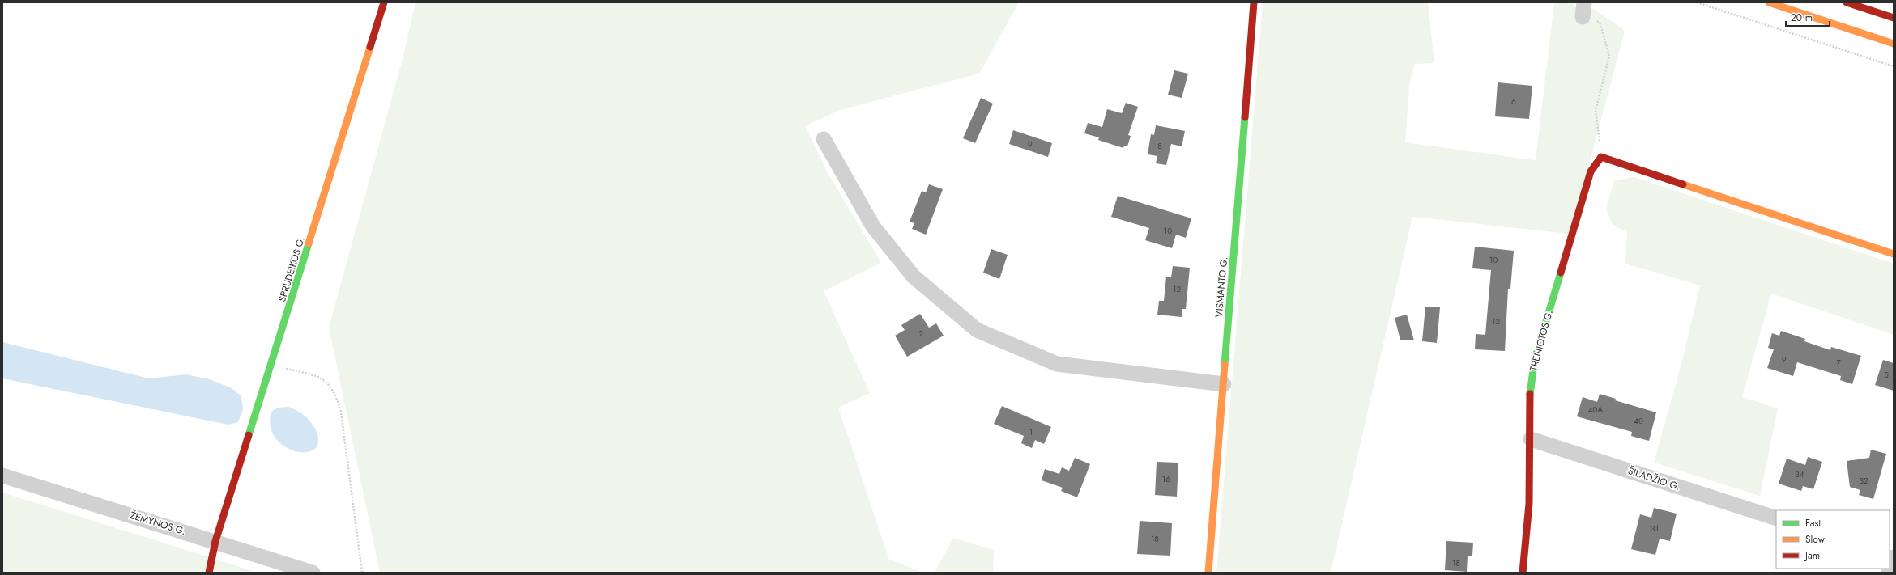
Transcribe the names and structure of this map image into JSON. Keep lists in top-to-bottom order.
{
  "streets": {
    "street": [
      "SPRUDEIKOS G.",
      "VISMANTO G.",
      "TRENIOTOS G.",
      "ŠILADŽIO G.",
      "ŽEMYNOS G."
    ]
  },
  "crossings": [
    ["SPRUDEIKOS G.", "ŽEMYNOS G."],
    ["TRENIOTOS G.", "ŠILADŽIO G."]
  ],
  "house_numbers": [
    "6",
    "9",
    "8",
    "10",
    "10",
    "12",
    "12",
    "2",
    "9",
    "7",
    "5",
    "40A",
    "40",
    "1",
    "34",
    "16",
    "32",
    "31",
    "18",
    "18"
  ],
  "legend": ["Fast", "Slow", "Jam"],
  "scale_bar": "20 m"
}
